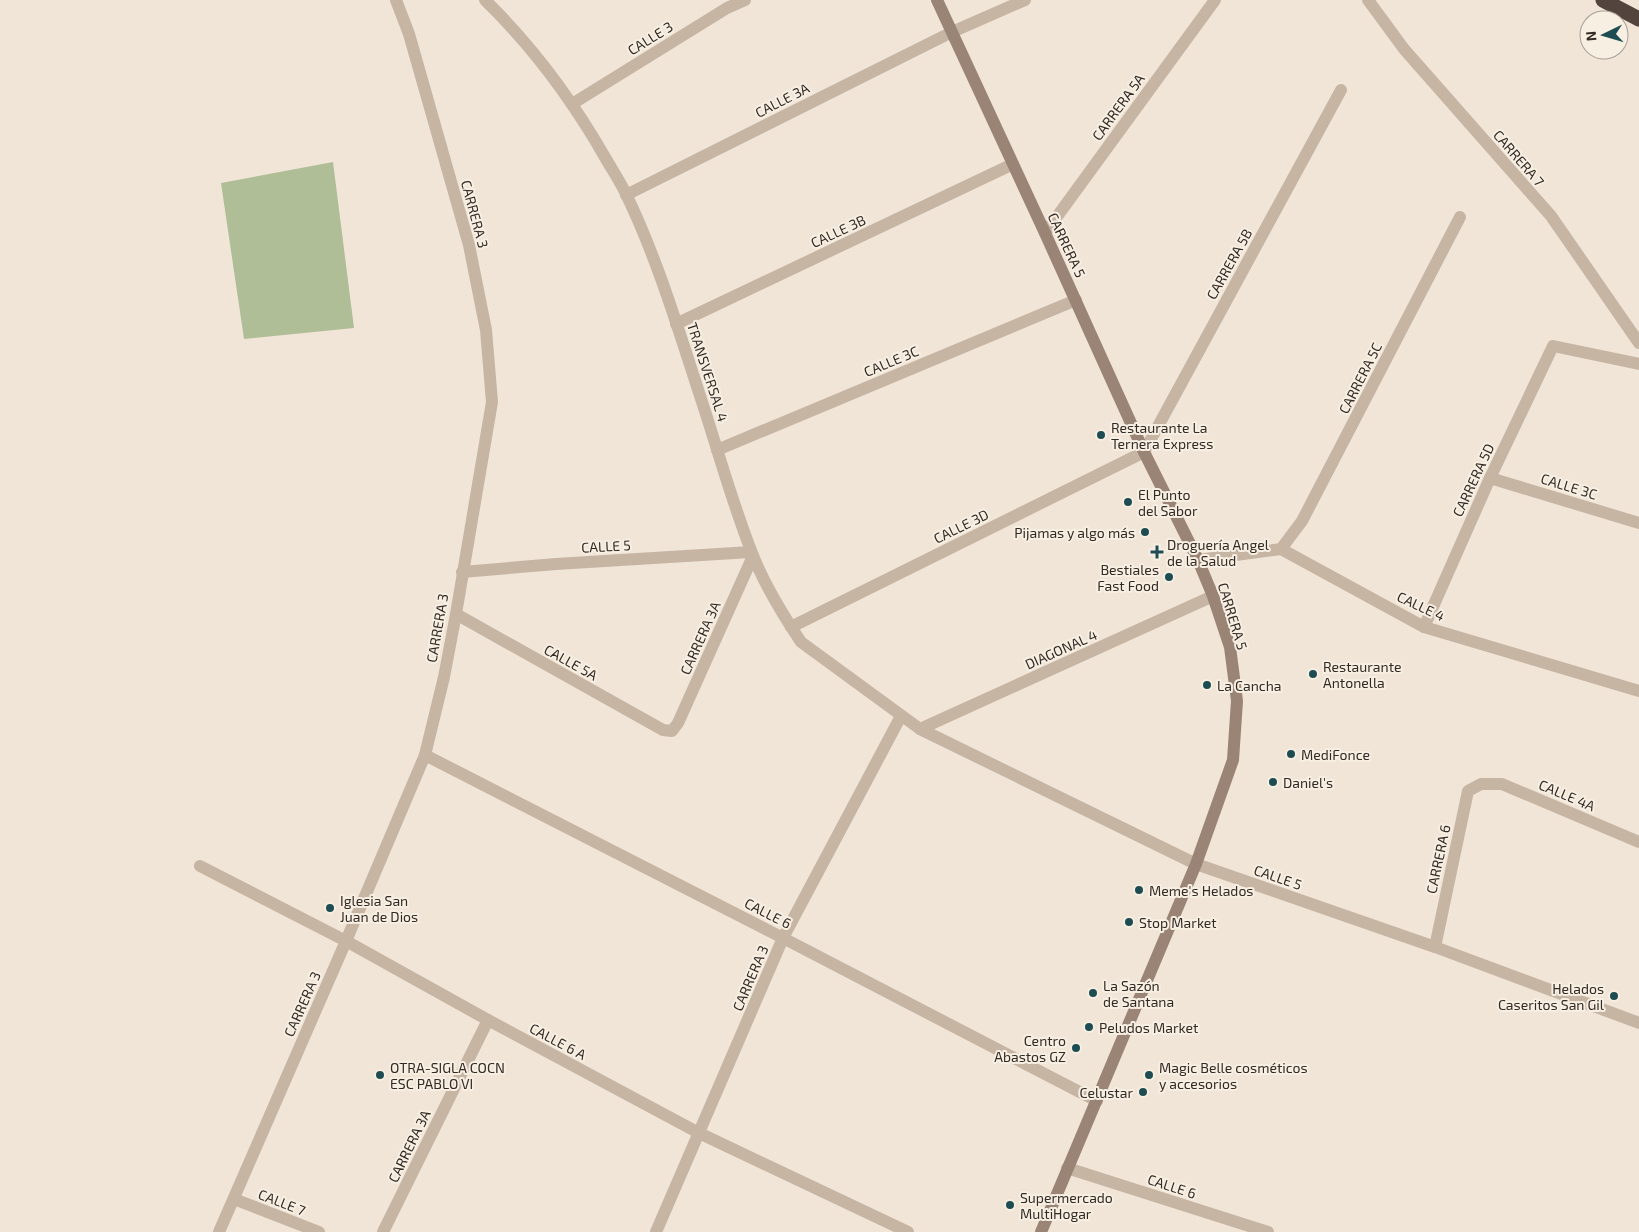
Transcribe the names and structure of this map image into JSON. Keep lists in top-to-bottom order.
{
  "streets": {
    "street": [
      "CALLE 3",
      "CALLE 3A",
      "CARRERA 5A",
      "CARRERA 7",
      "CARRERA 3",
      "CALLE 3B",
      "CARRERA 5",
      "CARRERA 5B",
      "CALLE 3C",
      "TRANSVERSAL 4",
      "CARRERA 5C",
      "CARRERA 5D",
      "CALLE 3D",
      "CALLE 5",
      "CALLE 4",
      "CARRERA 3A",
      "DIAGONAL 4",
      "CALLE 5A",
      "CALLE 4A",
      "CARRERA 6",
      "CALLE 6",
      "CALLE 6 A",
      "CALLE 7"
    ]
  },
  "crossings": [
    ["CALLE 3", "TRANSVERSAL 4"],
    ["CALLE 3A", "CARRERA 5"],
    ["CALLE 3A", "TRANSVERSAL 4"],
    ["CARRERA 5A", "CARRERA 5"],
    ["CARRERA 3", "TRANSVERSAL 4"],
    ["CARRERA 3", "CALLE 5"],
    ["CARRERA 3", "CALLE 5A"],
    ["CARRERA 3", "CALLE 6"],
    ["CARRERA 3", "CALLE 6 A"],
    ["CARRERA 3", "CALLE 7"],
    ["CALLE 3B", "CARRERA 5"],
    ["CALLE 3B", "TRANSVERSAL 4"],
    ["CARRERA 5", "CARRERA 5B"],
    ["CARRERA 5", "CALLE 3C"],
    ["CARRERA 5", "CALLE 3D"],
    ["CARRERA 5", "CALLE 5"],
    ["CARRERA 5", "DIAGONAL 4"],
    ["CARRERA 5", "CALLE 6"],
    ["CARRERA 5B", "CALLE 3D"],
    ["CALLE 3C", "TRANSVERSAL 4"],
    ["CALLE 3C", "CARRERA 5D"],
    ["TRANSVERSAL 4", "CALLE 3D"],
    ["TRANSVERSAL 4", "CALLE 5"],
    ["TRANSVERSAL 4", "CARRERA 3A"],
    ["TRANSVERSAL 4", "DIAGONAL 4"],
    ["CARRERA 5C", "CALLE 4"],
    ["CARRERA 5D", "CALLE 4"],
    ["CALLE 5", "CARRERA 3A"],
    ["CALLE 5", "DIAGONAL 4"],
    ["CALLE 5", "CARRERA 6"],
    ["CARRERA 3A", "CALLE 5A"],
    ["CARRERA 3A", "CALLE 6 A"],
    ["CALLE 4A", "CARRERA 6"]
  ],
  "places": {
    "other": [
      "Restaurante La Ternera Express",
      "El Punto del Sabor",
      "Pijamas y algo más",
      "Bestiales Fast Food",
      "Restaurante Antonella",
      "La Cancha",
      "MediFonce",
      "Daniel's",
      "Meme's Helados",
      "Iglesia San Juan de Dios",
      "Stop Market",
      "La Sazón de Santana",
      "Helados Caseritos San Gil",
      "Peludos Market",
      "Centro Abastos GZ",
      "OTRA-SIGLA COCN ESC PABLO VI",
      "Magic Belle cosméticos y accesorios",
      "Celustar",
      "Supermercado MultiHogar"
    ],
    "health": ["Droguería Angel de la Salud"]
  },
  "north": "left"
}
